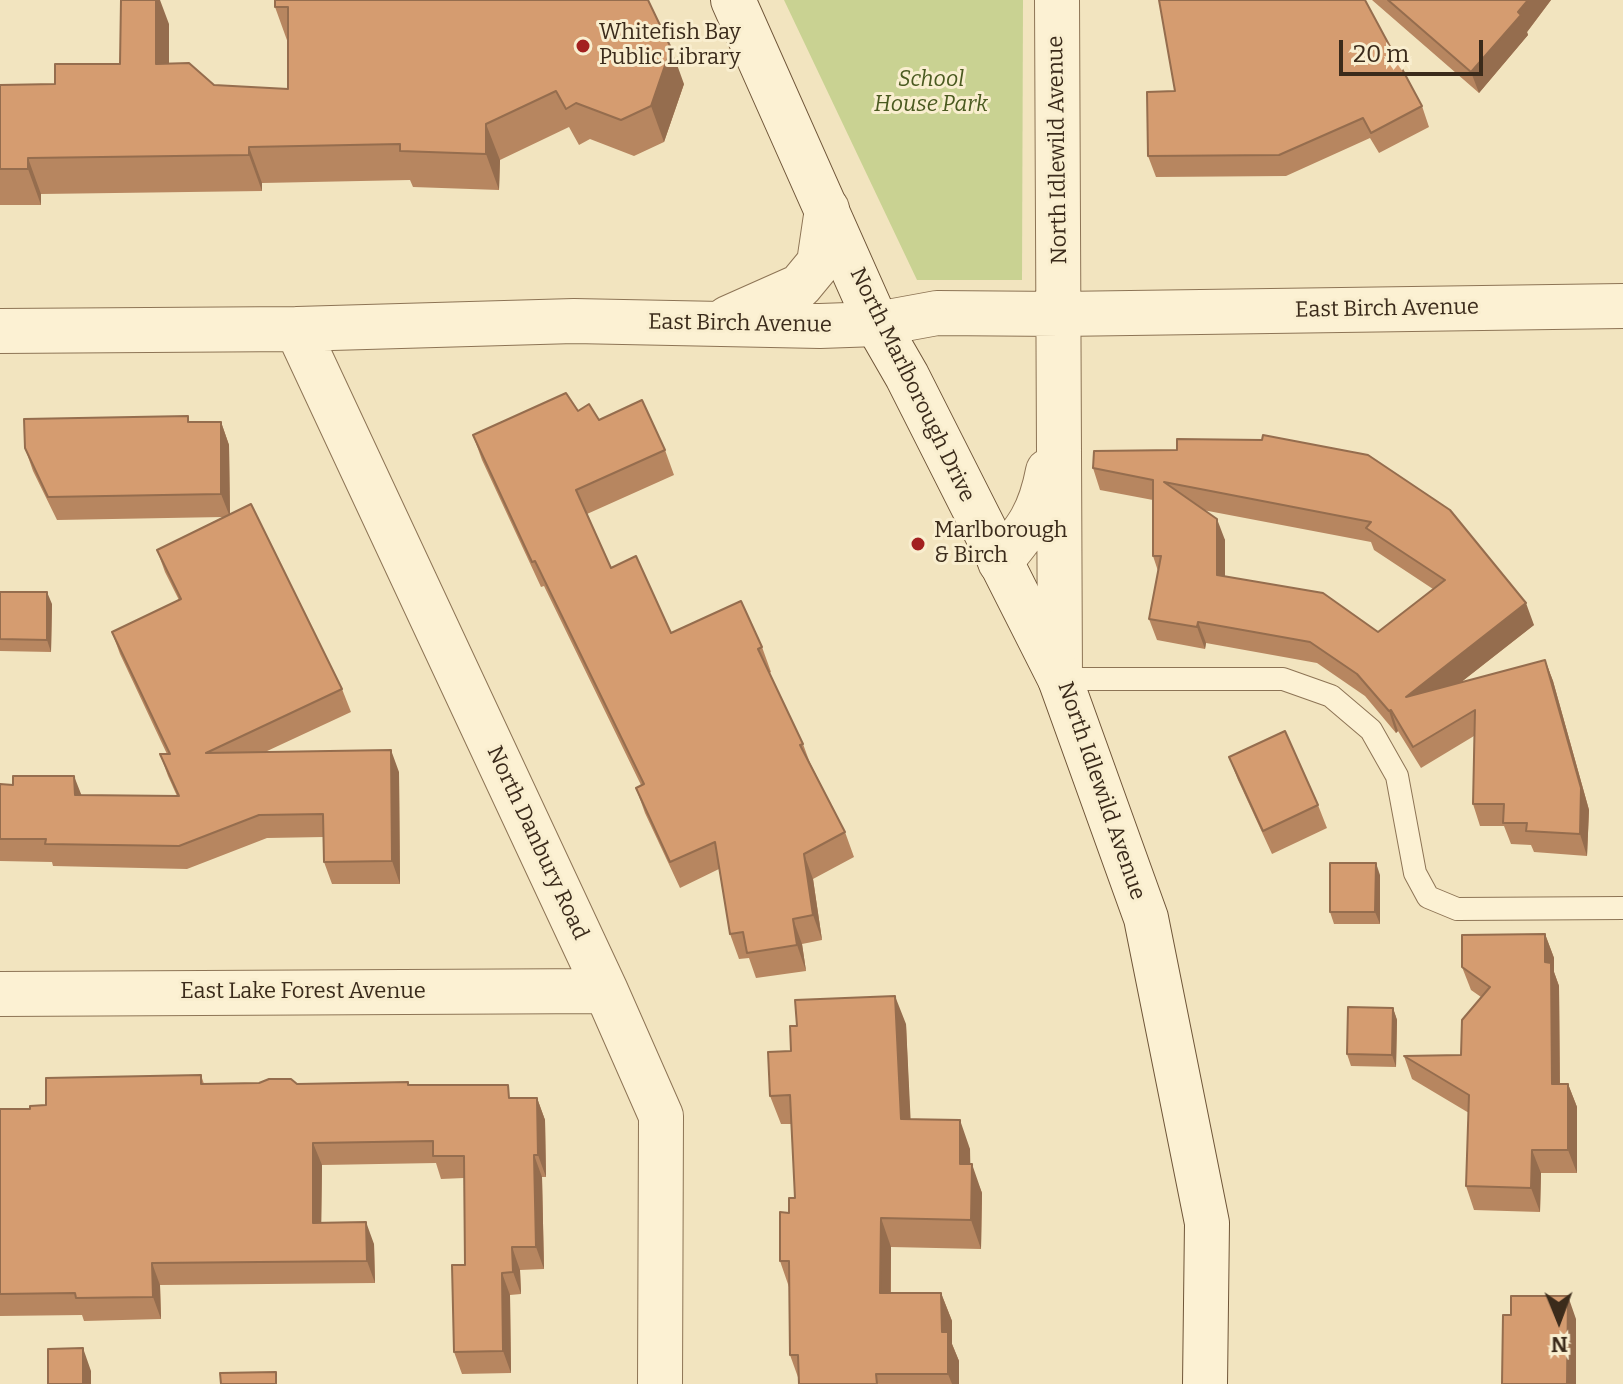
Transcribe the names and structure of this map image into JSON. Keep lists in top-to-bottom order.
{
  "streets": {
    "street": [
      "North Idlewild Avenue",
      "East Birch Avenue",
      "North Marlborough Drive",
      "North Danbury Road",
      "East Lake Forest Avenue"
    ]
  },
  "crossings": [
    ["North Idlewild Avenue", "East Birch Avenue"],
    ["North Idlewild Avenue", "North Marlborough Drive"],
    ["East Birch Avenue", "North Marlborough Drive"],
    ["East Birch Avenue", "North Danbury Road"],
    ["North Danbury Road", "East Lake Forest Avenue"]
  ],
  "parks": ["School House Park"],
  "places": ["Whitefish Bay Public Library", "Marlborough & Birch"],
  "scale_bar": "20 m",
  "north": "bottom"
}
